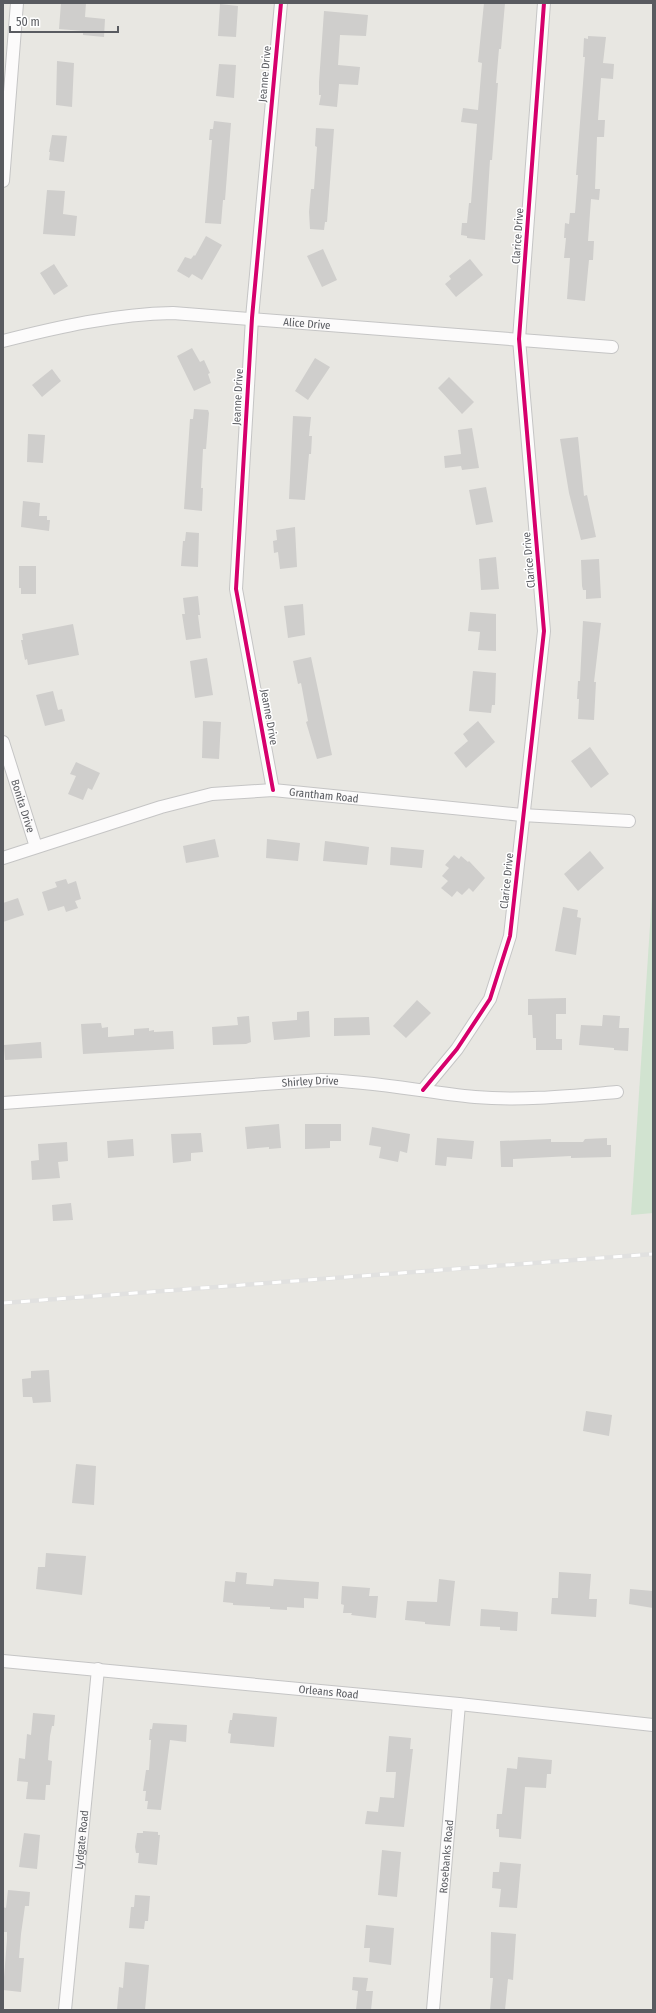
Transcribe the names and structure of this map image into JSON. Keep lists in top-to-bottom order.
{
  "streets": {
    "street": [
      "Jeanne Drive",
      "Clarice Drive",
      "Alice Drive",
      "Grantham Road",
      "Bonita Drive",
      "Shirley Drive",
      "Orleans Road",
      "Lydgate Road",
      "Rosebanks Road"
    ]
  },
  "crossings": [
    ["Jeanne Drive", "Alice Drive"],
    ["Jeanne Drive", "Grantham Road"],
    ["Clarice Drive", "Alice Drive"],
    ["Clarice Drive", "Grantham Road"],
    ["Clarice Drive", "Shirley Drive"],
    ["Grantham Road", "Bonita Drive"],
    ["Orleans Road", "Lydgate Road"],
    ["Orleans Road", "Rosebanks Road"]
  ],
  "scale_bar": "50 m"
}
